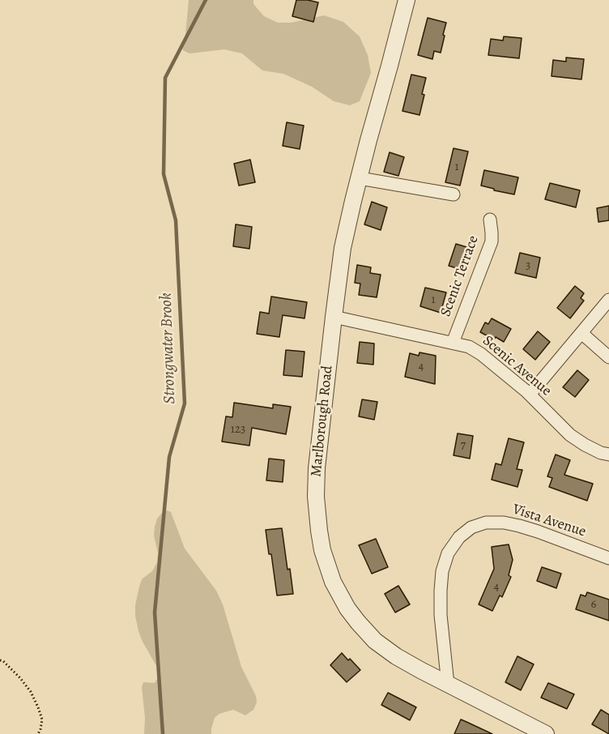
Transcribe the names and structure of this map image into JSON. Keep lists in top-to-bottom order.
{
  "streets": {
    "street": [
      "Scenic Terrace",
      "Scenic Avenue",
      "Marlborough Road",
      "Vista Avenue"
    ]
  },
  "crossings": [
    ["Scenic Terrace", "Scenic Avenue"],
    ["Scenic Avenue", "Marlborough Road"],
    ["Marlborough Road", "Vista Avenue"]
  ],
  "water": ["Strongwater Brook"],
  "house_numbers": [
    "1",
    "3",
    "1",
    "4",
    "123",
    "7",
    "4",
    "6"
  ]
}
